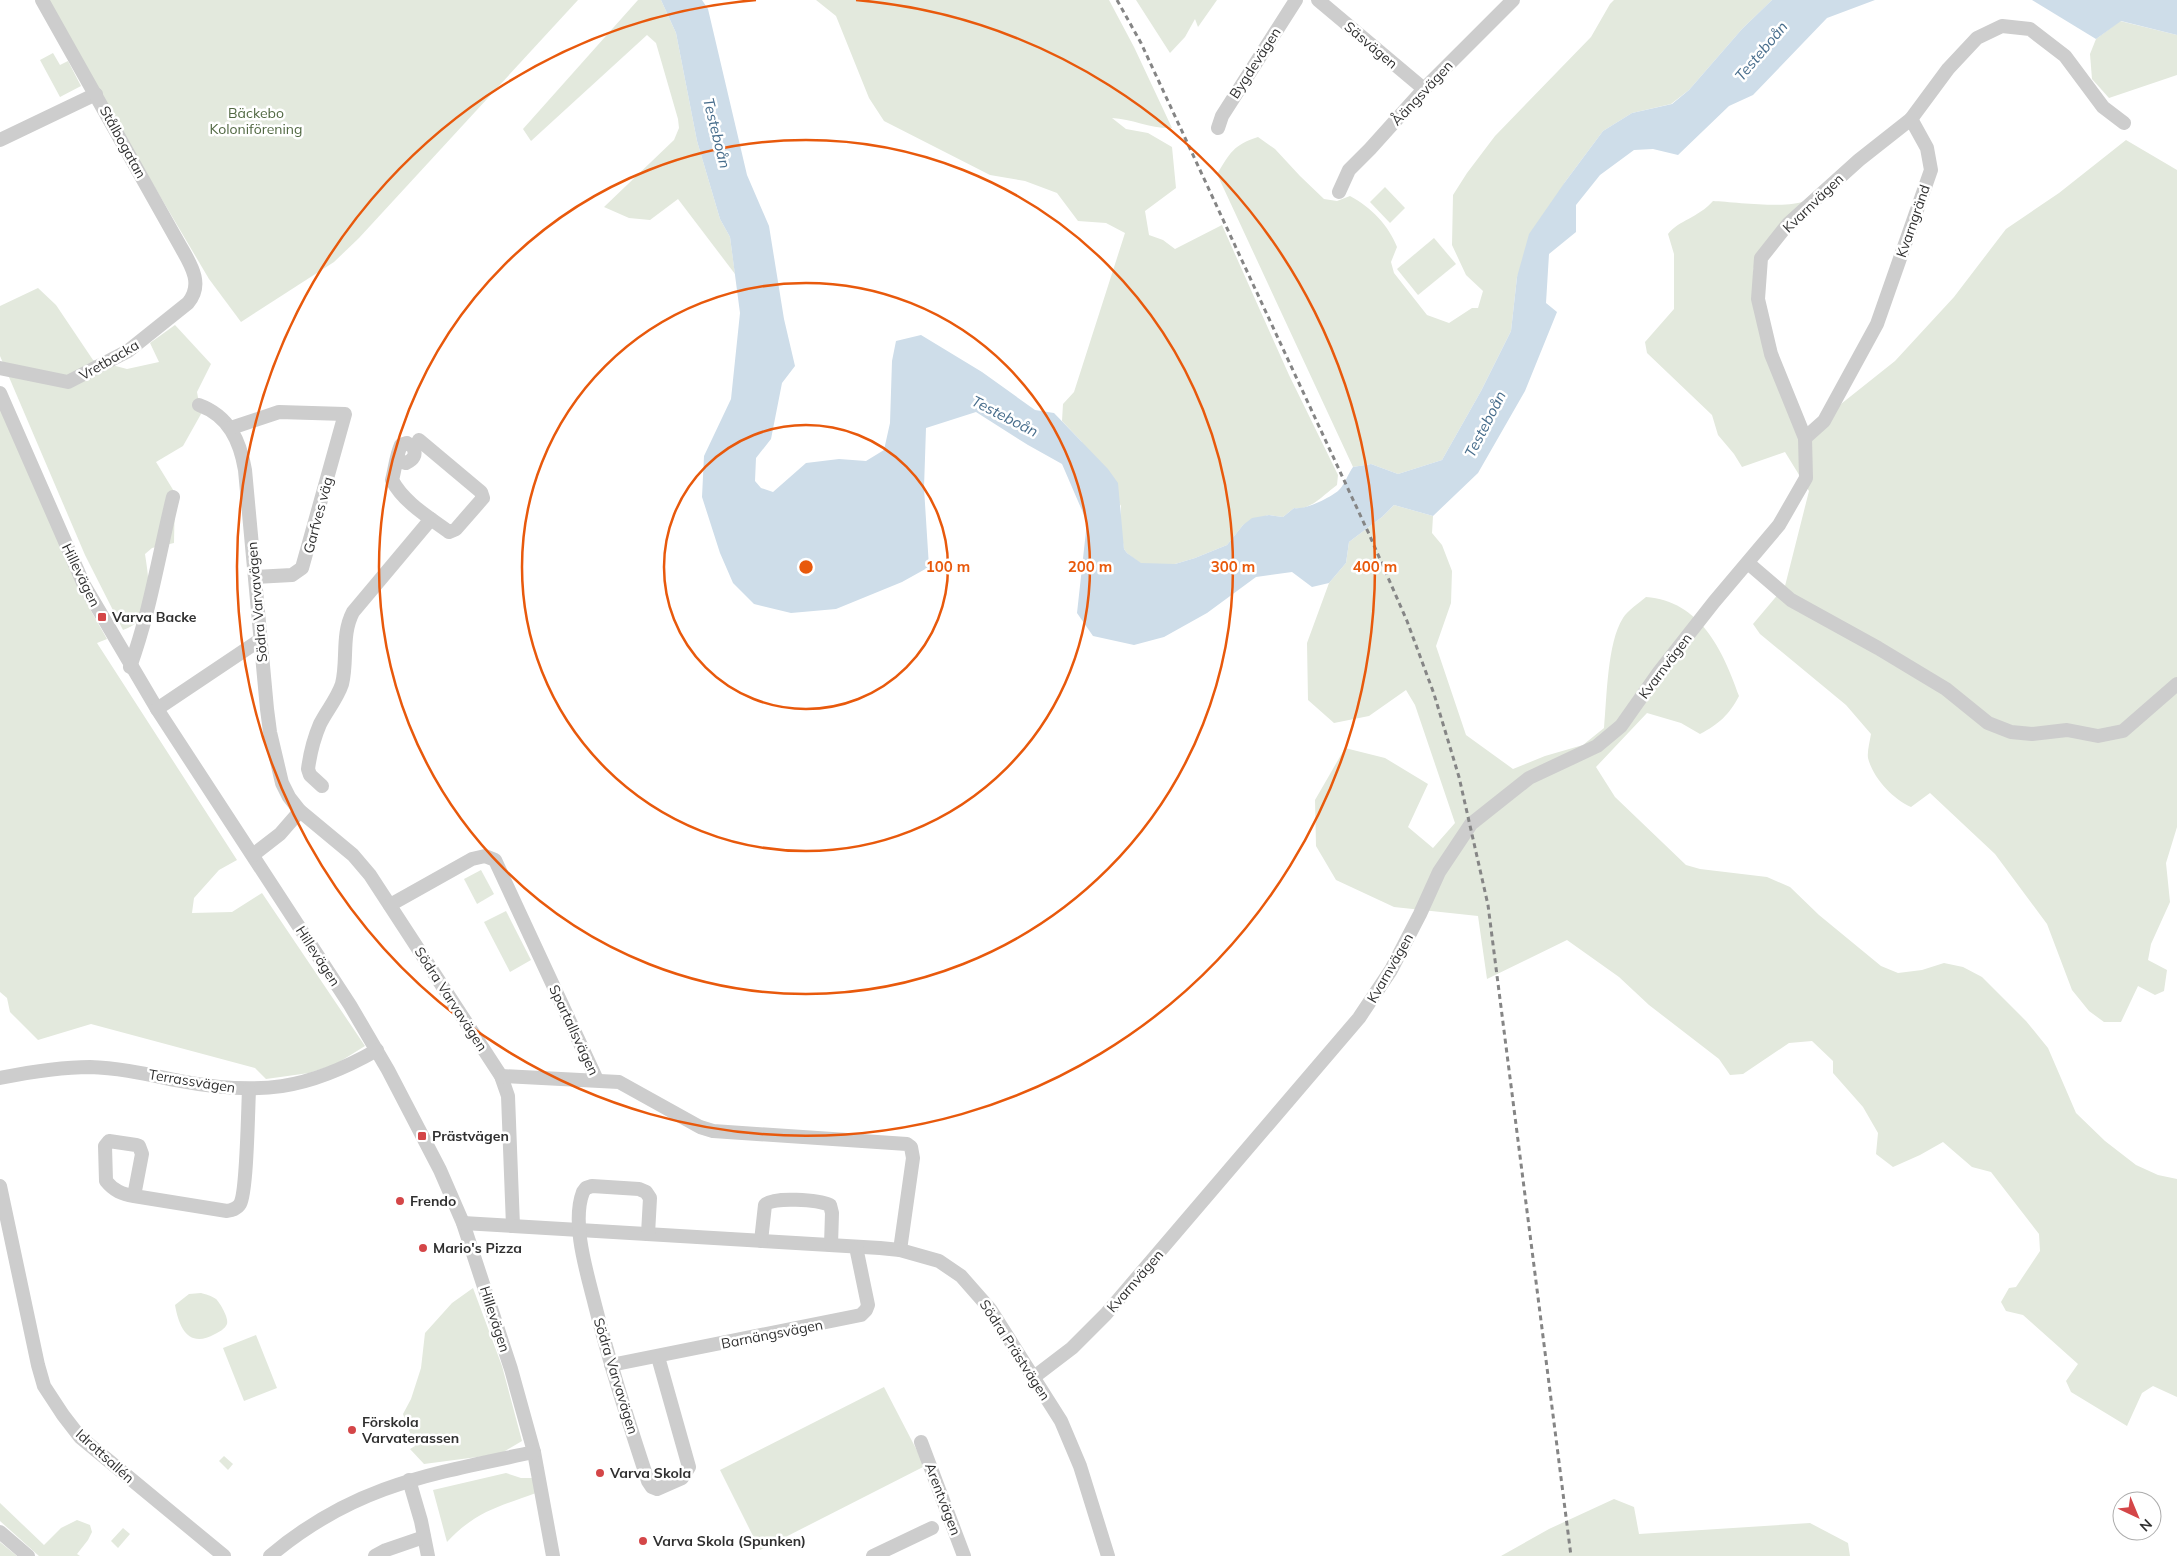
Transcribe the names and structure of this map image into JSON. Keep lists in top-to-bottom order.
{
  "streets": {
    "street": [
      "Säsvägen",
      "Bygdevägen",
      "Åängsvägen",
      "Stålbogatan",
      "Kvarnvägen",
      "Kvarngränd",
      "Vretbacka",
      "Garfves väg",
      "Hillevägen",
      "Södra Varvavägen",
      "Spartallsvägen",
      "Terrassvägen",
      "Barnängsvägen",
      "Södra Prästvägen",
      "Idrottsallén",
      "Arentvägen"
    ]
  },
  "crossings": [
    ["Säsvägen", "Åängsvägen"],
    ["Stålbogatan", "Vretbacka"],
    ["Kvarnvägen", "Kvarngränd"],
    ["Kvarnvägen", "Södra Prästvägen"],
    ["Garfves väg", "Södra Varvavägen"],
    ["Hillevägen", "Terrassvägen"],
    ["Hillevägen", "Södra Prästvägen"],
    ["Södra Varvavägen", "Spartallsvägen"],
    ["Södra Varvavägen", "Barnängsvägen"],
    ["Södra Varvavägen", "Södra Prästvägen"],
    ["Spartallsvägen", "Södra Prästvägen"],
    ["Barnängsvägen", "Södra Prästvägen"]
  ],
  "water": ["Testeboån"],
  "parks": ["Bäckebo Koloniförening"],
  "places": {
    "transit": ["Varva Backe", "Prästvägen"],
    "other": [
      "Frendo",
      "Mario's Pizza",
      "Förskola Varvaterassen",
      "Varva Skola",
      "Varva Skola (Spunken)"
    ]
  },
  "north": "bottom right",
  "rings": [
    "100 m",
    "200 m",
    "300 m",
    "400 m"
  ]
}
